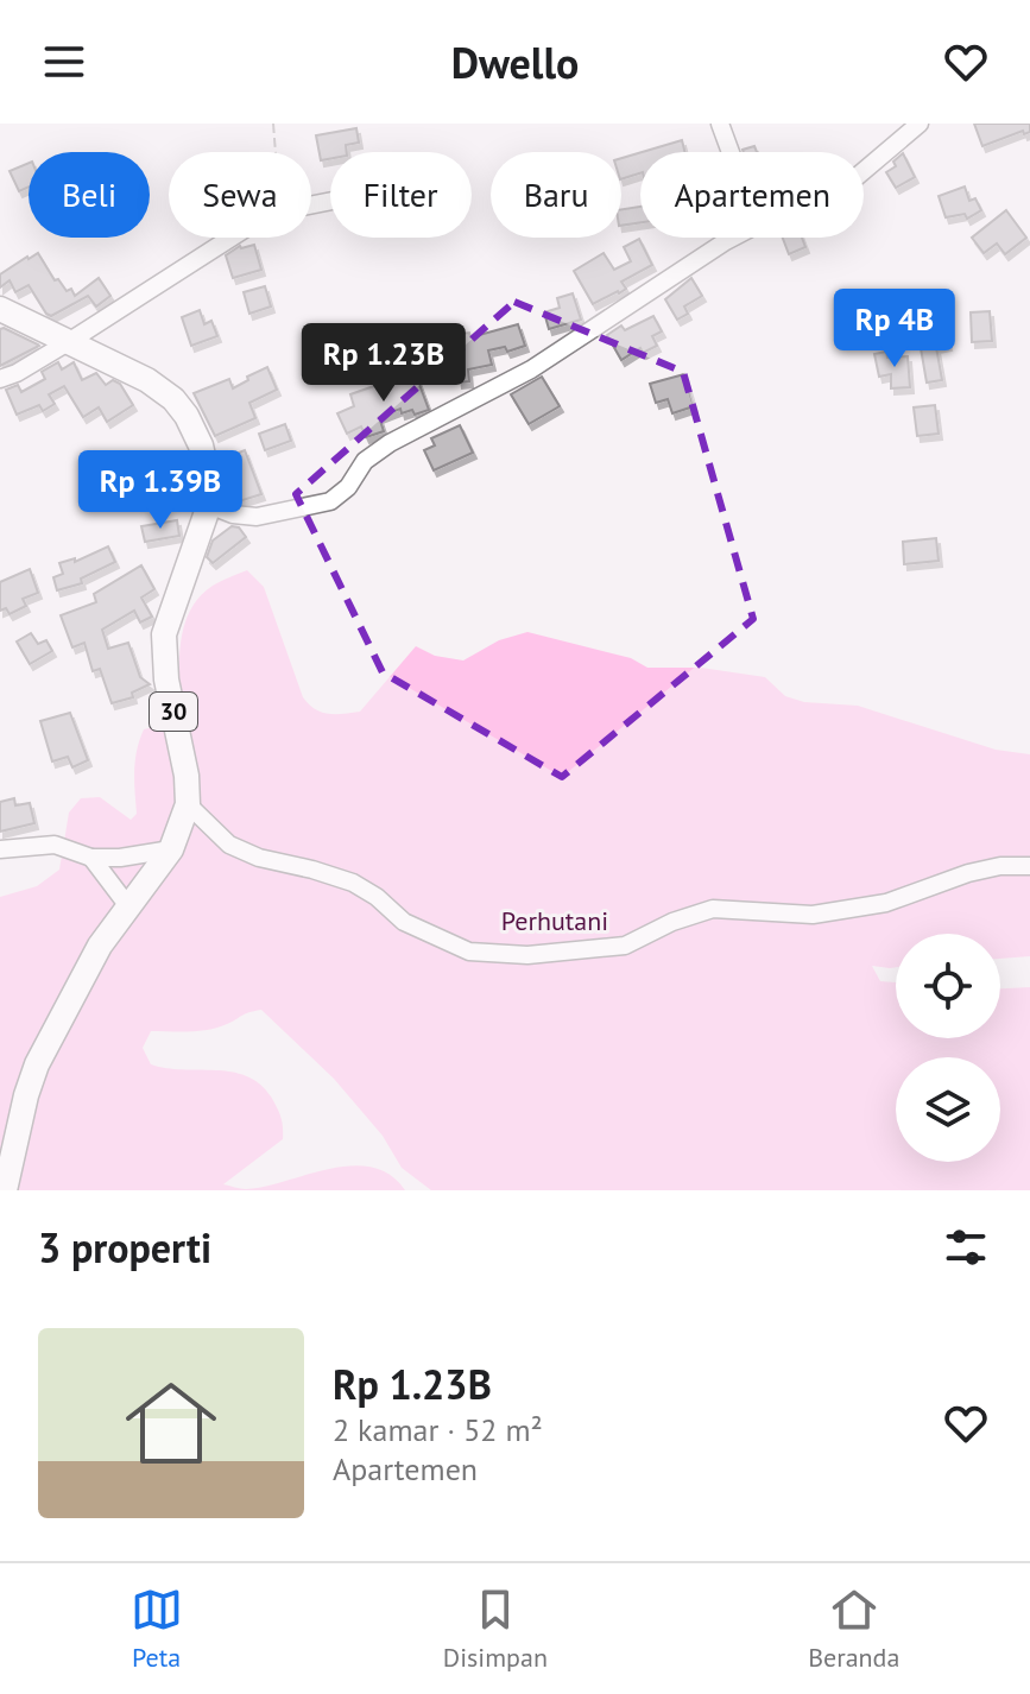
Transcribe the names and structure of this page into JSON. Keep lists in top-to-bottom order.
{
  "streets": {
    "highway": ["30"]
  },
  "parks": ["Perhutani"],
  "page": {
    "header": "Dwello",
    "chip": [
      "Beli",
      "Sewa",
      "Filter",
      "Baru",
      "Apartemen"
    ],
    "price": ["Rp 4B", "Rp 1.23B", "Rp 1.39B"],
    "heading": "3 properti",
    "list": [
      {
        "name": "Rp 1.23B",
        "note": "2 kamar · 52 m² · Apartemen"
      }
    ],
    "tabs": ["Peta", "Disimpan", "Beranda"]
  }
}
